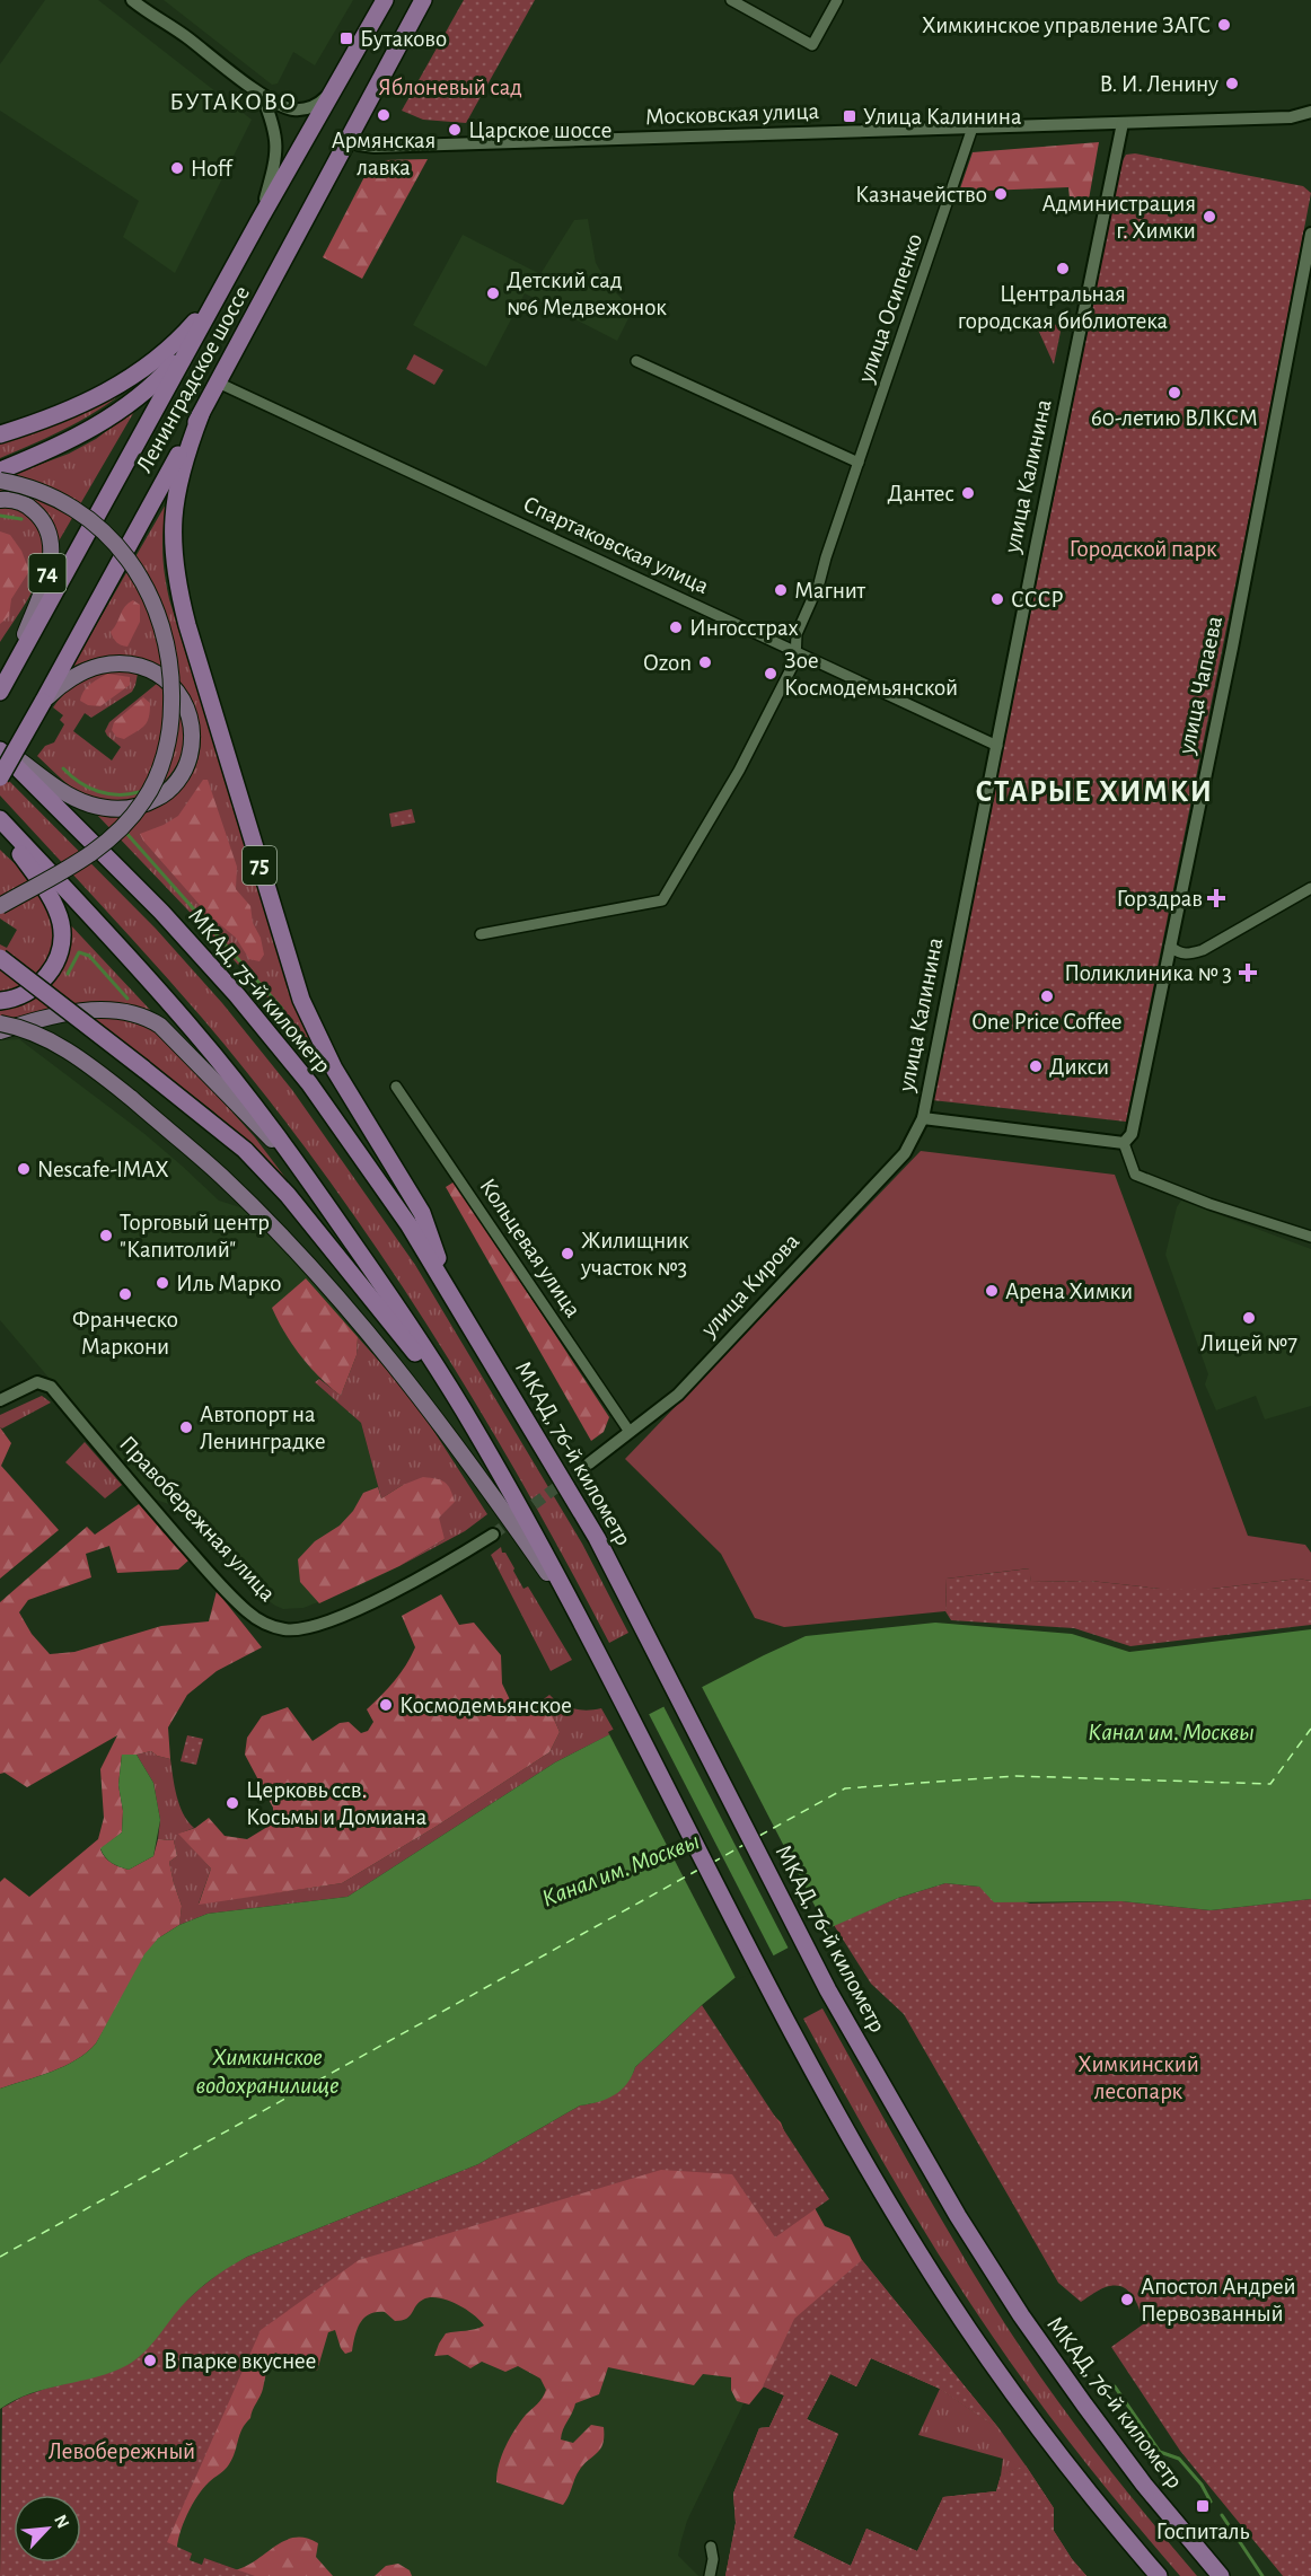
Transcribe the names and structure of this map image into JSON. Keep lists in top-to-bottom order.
{
  "streets": {
    "highway": [
      "Ленинградское шоссе",
      "75",
      "МКАД, 75-й километр",
      "МКАД, 76-й километр"
    ],
    "main road": ["74"],
    "street": [
      "Московская улица",
      "улица Осипенко",
      "улица Калинина",
      "Спартаковская улица",
      "улица Чапаева",
      "Кольцевая улица",
      "улица Кирова",
      "Правобережная улица"
    ]
  },
  "crossings": [
    ["Московская улица", "улица Осипенко"],
    ["Московская улица", "Ленинградское шоссе"],
    ["Московская улица", "улица Калинина"],
    ["улица Осипенко", "Спартаковская улица"],
    ["Ленинградское шоссе", "Спартаковская улица"],
    ["Ленинградское шоссе", "74"],
    ["Ленинградское шоссе", "75"],
    ["улица Калинина", "Спартаковская улица"],
    ["улица Калинина", "улица Кирова"],
    ["75", "МКАД, 75-й километр"],
    ["75", "МКАД, 76-й километр"],
    ["МКАД, 75-й километр", "МКАД, 76-й километр"],
    ["Кольцевая улица", "улица Кирова"]
  ],
  "districts": ["БУТАКОВО", "СТАРЫЕ ХИМКИ"],
  "water": ["Канал им. Москвы", "Химкинское водохранилище"],
  "parks": [
    "Яблоневый сад",
    "Городской парк",
    "Химкинский лесопарк",
    "Левобережный"
  ],
  "places": {
    "other": [
      "Химкинское управление ЗАГС",
      "В. И. Ленину",
      "Армянская лавка",
      "Царское шоссе",
      "Hoff",
      "Казначейство",
      "Администрация г. Химки",
      "Центральная городская библиотека",
      "Детский сад №6 Медвежонок",
      "60-летию ВЛКСМ",
      "Дантес",
      "Магнит",
      "СССР",
      "Ингосстрах",
      "Ozon",
      "Зое Космодемьянской",
      "One Price Coffee",
      "Дикси",
      "Nescafe-IMAX",
      "Торговый центр \"Капитолий\"",
      "Жилищник участок №3",
      "Иль Марко",
      "Арена Химки",
      "Франческо Маркони",
      "Лицей №7",
      "Автопорт на Ленинградке",
      "Космодемьянское",
      "Церковь ссв. Косьмы и Домиана",
      "Апостол Андрей Первозванный",
      "В парке вкуснее"
    ],
    "transit": ["Бутаково", "Улица Калинина", "Госпиталь"],
    "health": ["Горздрав", "Поликлиника № 3"]
  },
  "north": "top right"
}
